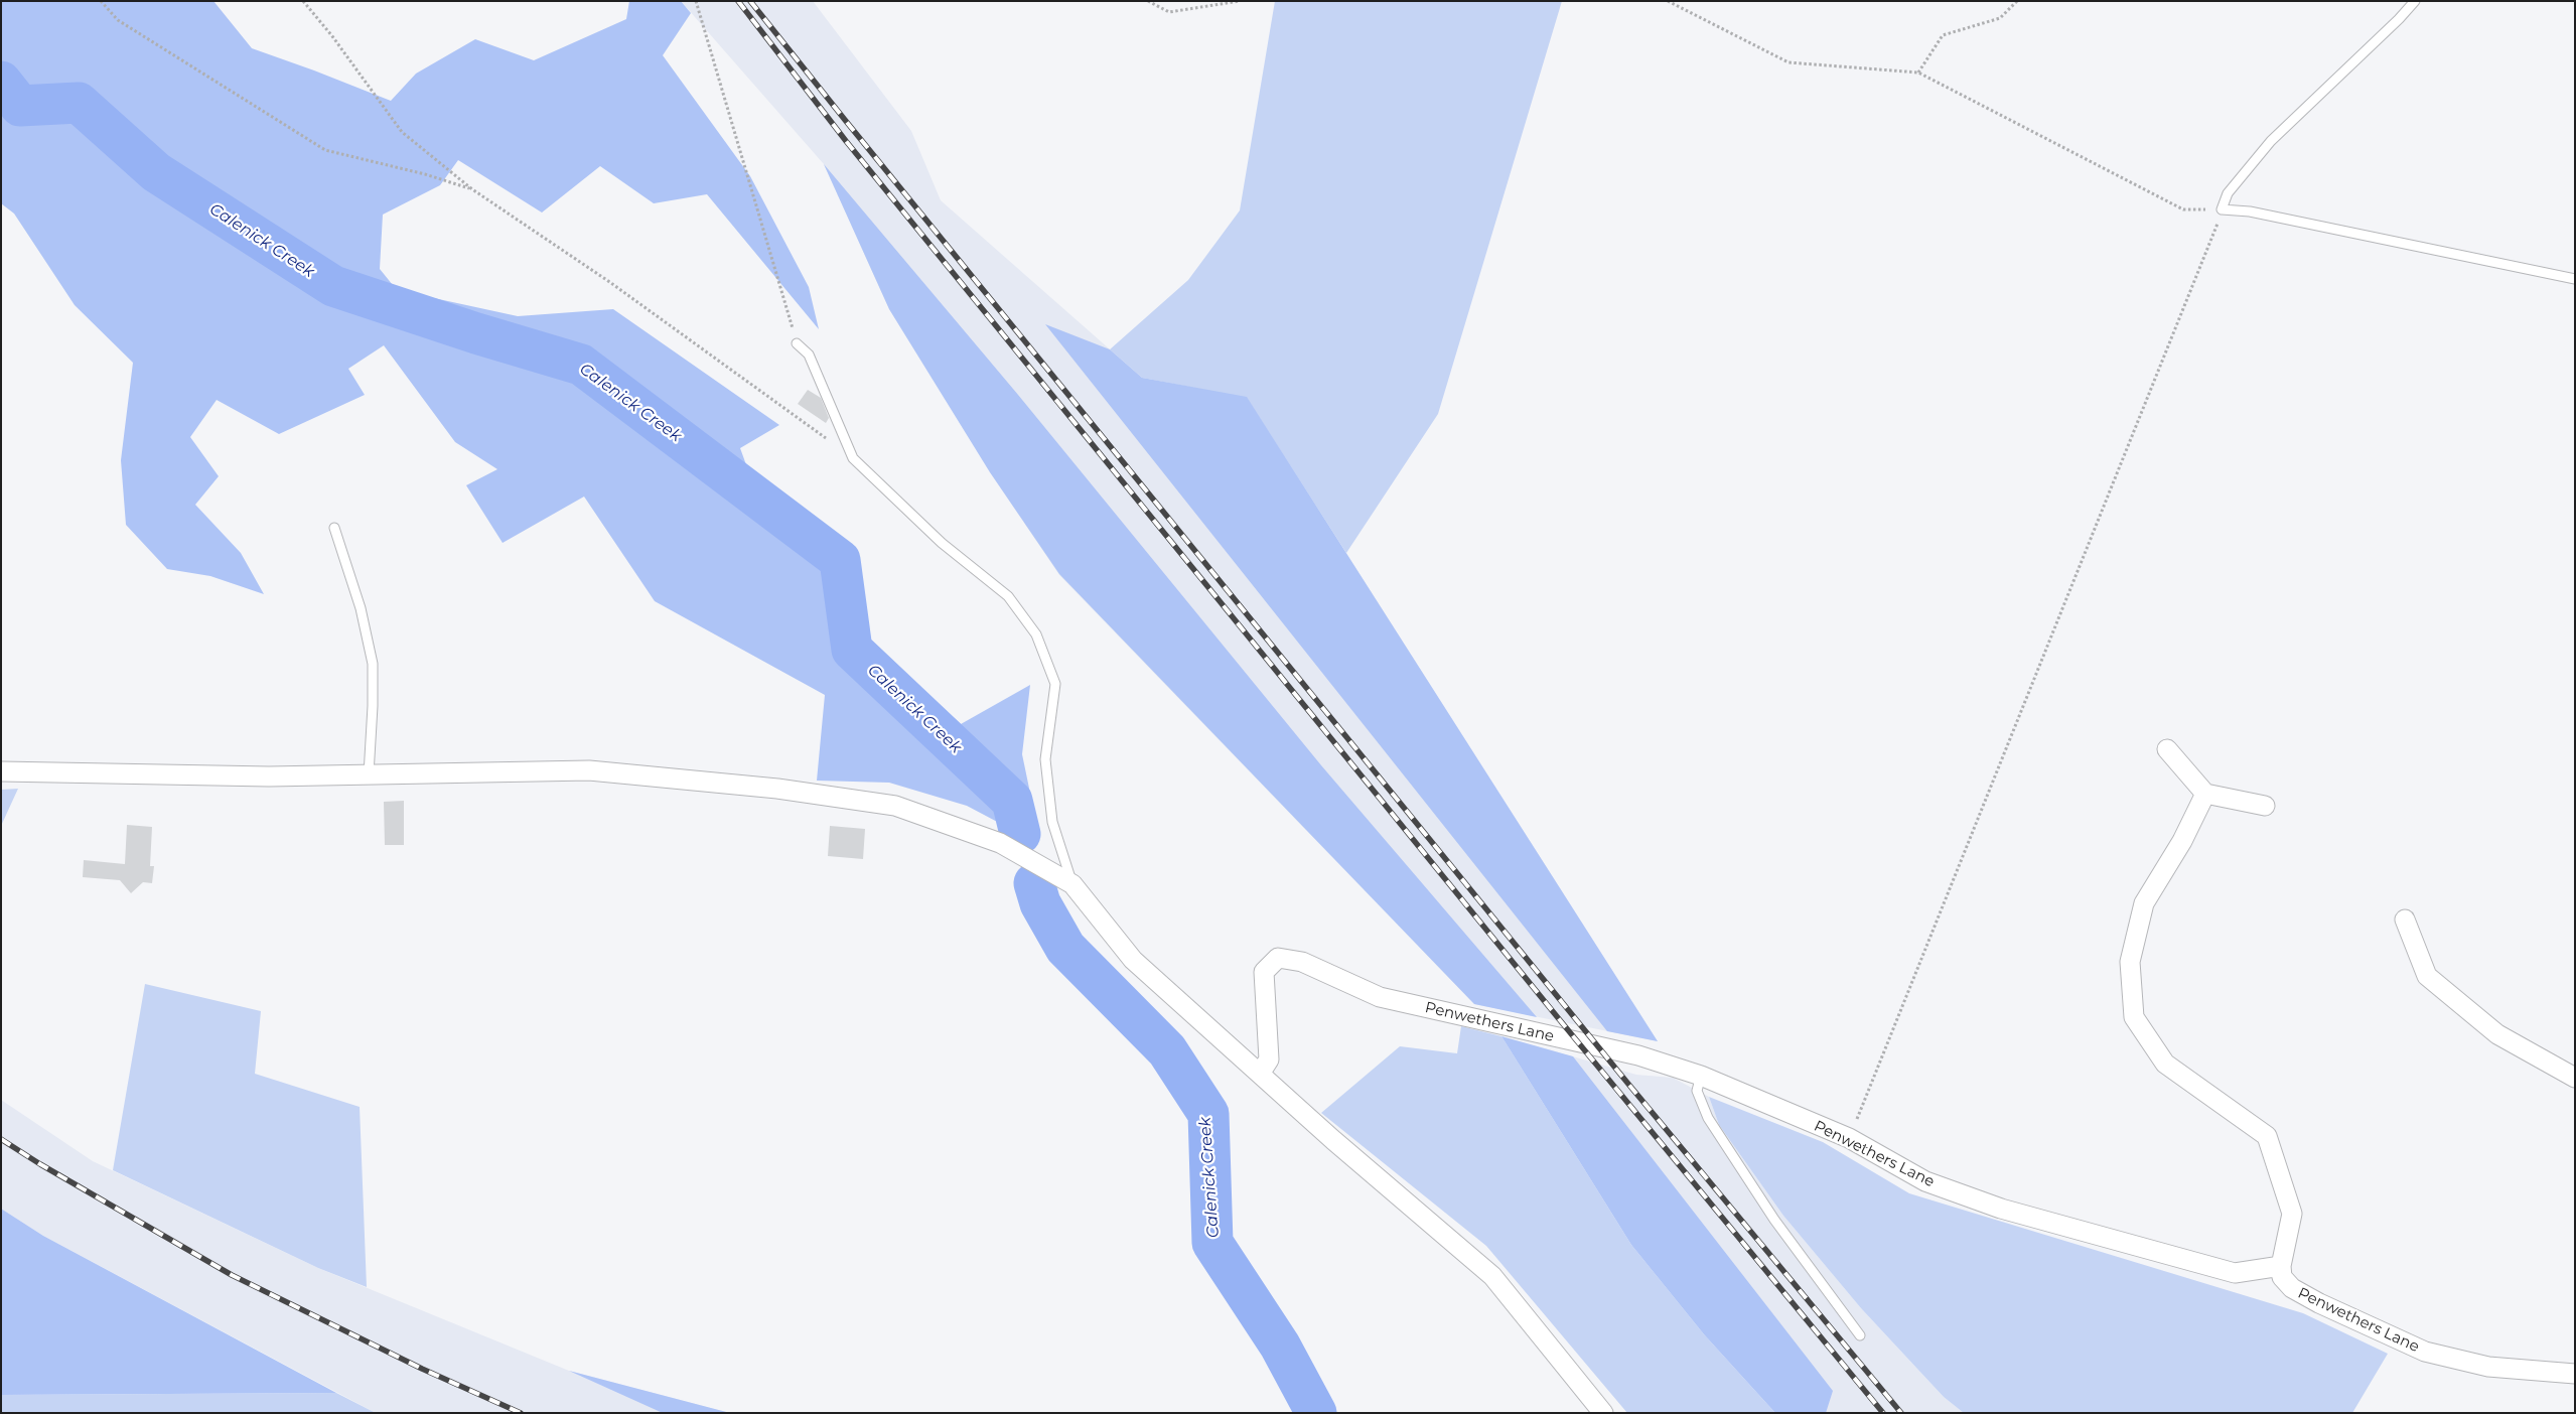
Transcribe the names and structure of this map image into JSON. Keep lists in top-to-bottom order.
{
  "streets": {
    "street": ["Penwethers Lane"]
  },
  "water": ["Calenick Creek"]
}
